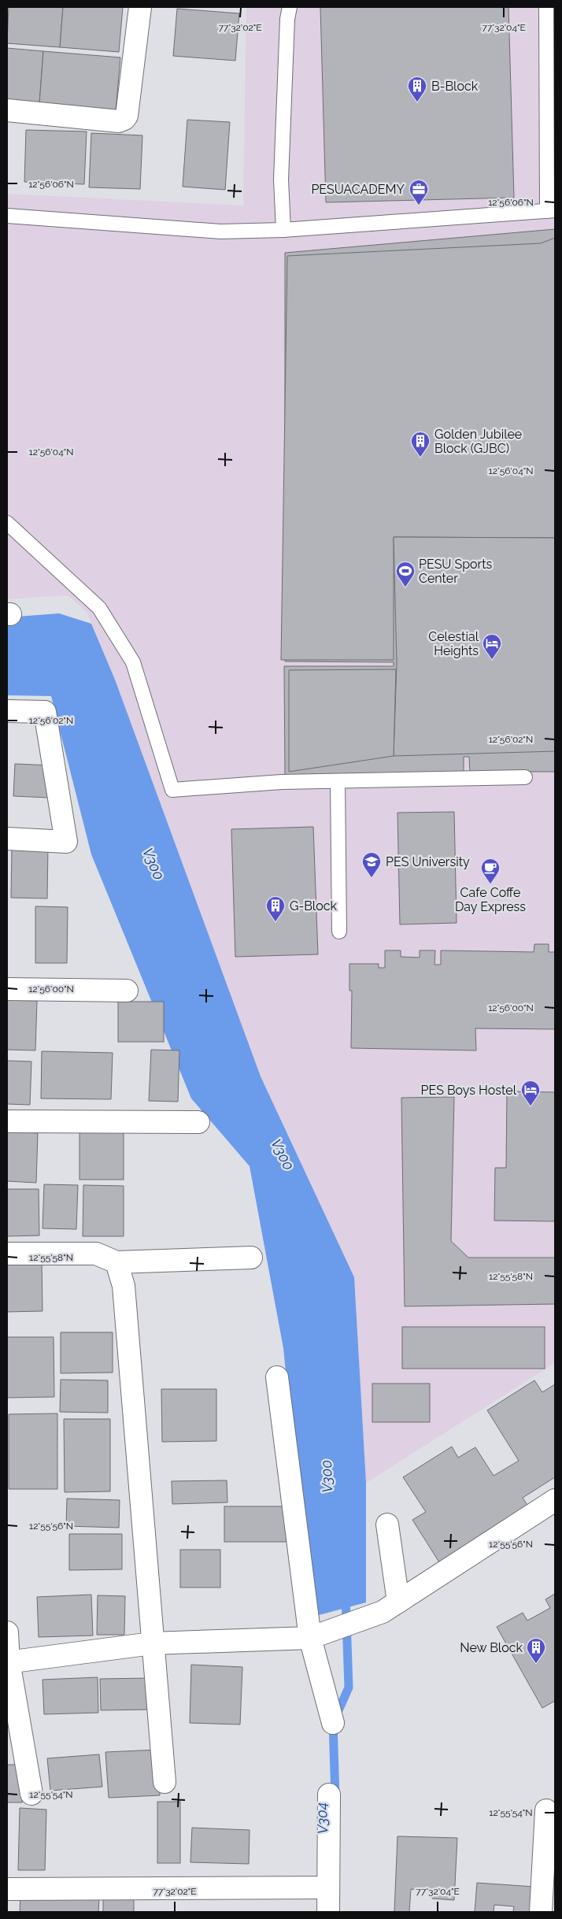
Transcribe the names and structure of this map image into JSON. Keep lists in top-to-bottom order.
{
  "water": ["V300", "V304"],
  "places": {
    "building": [
      "B-Block",
      "Golden Jubilee Block (GJBC)",
      "G-Block",
      "New Block"
    ],
    "office": ["PESUACADEMY"],
    "sports": ["PESU Sports Center"],
    "hotel": ["Celestial Heights", "PES Boys Hostel"],
    "school or university": ["PES University"],
    "cafe": ["Cafe Coffe Day Express"]
  },
  "coordinates": [
    "77°32'02\"E",
    "77°32'04\"E",
    "12°56'06\"N",
    "12°56'04\"N",
    "12°56'02\"N",
    "12°56'00\"N",
    "12°55'58\"N",
    "12°55'56\"N",
    "12°55'54\"N"
  ]
}
